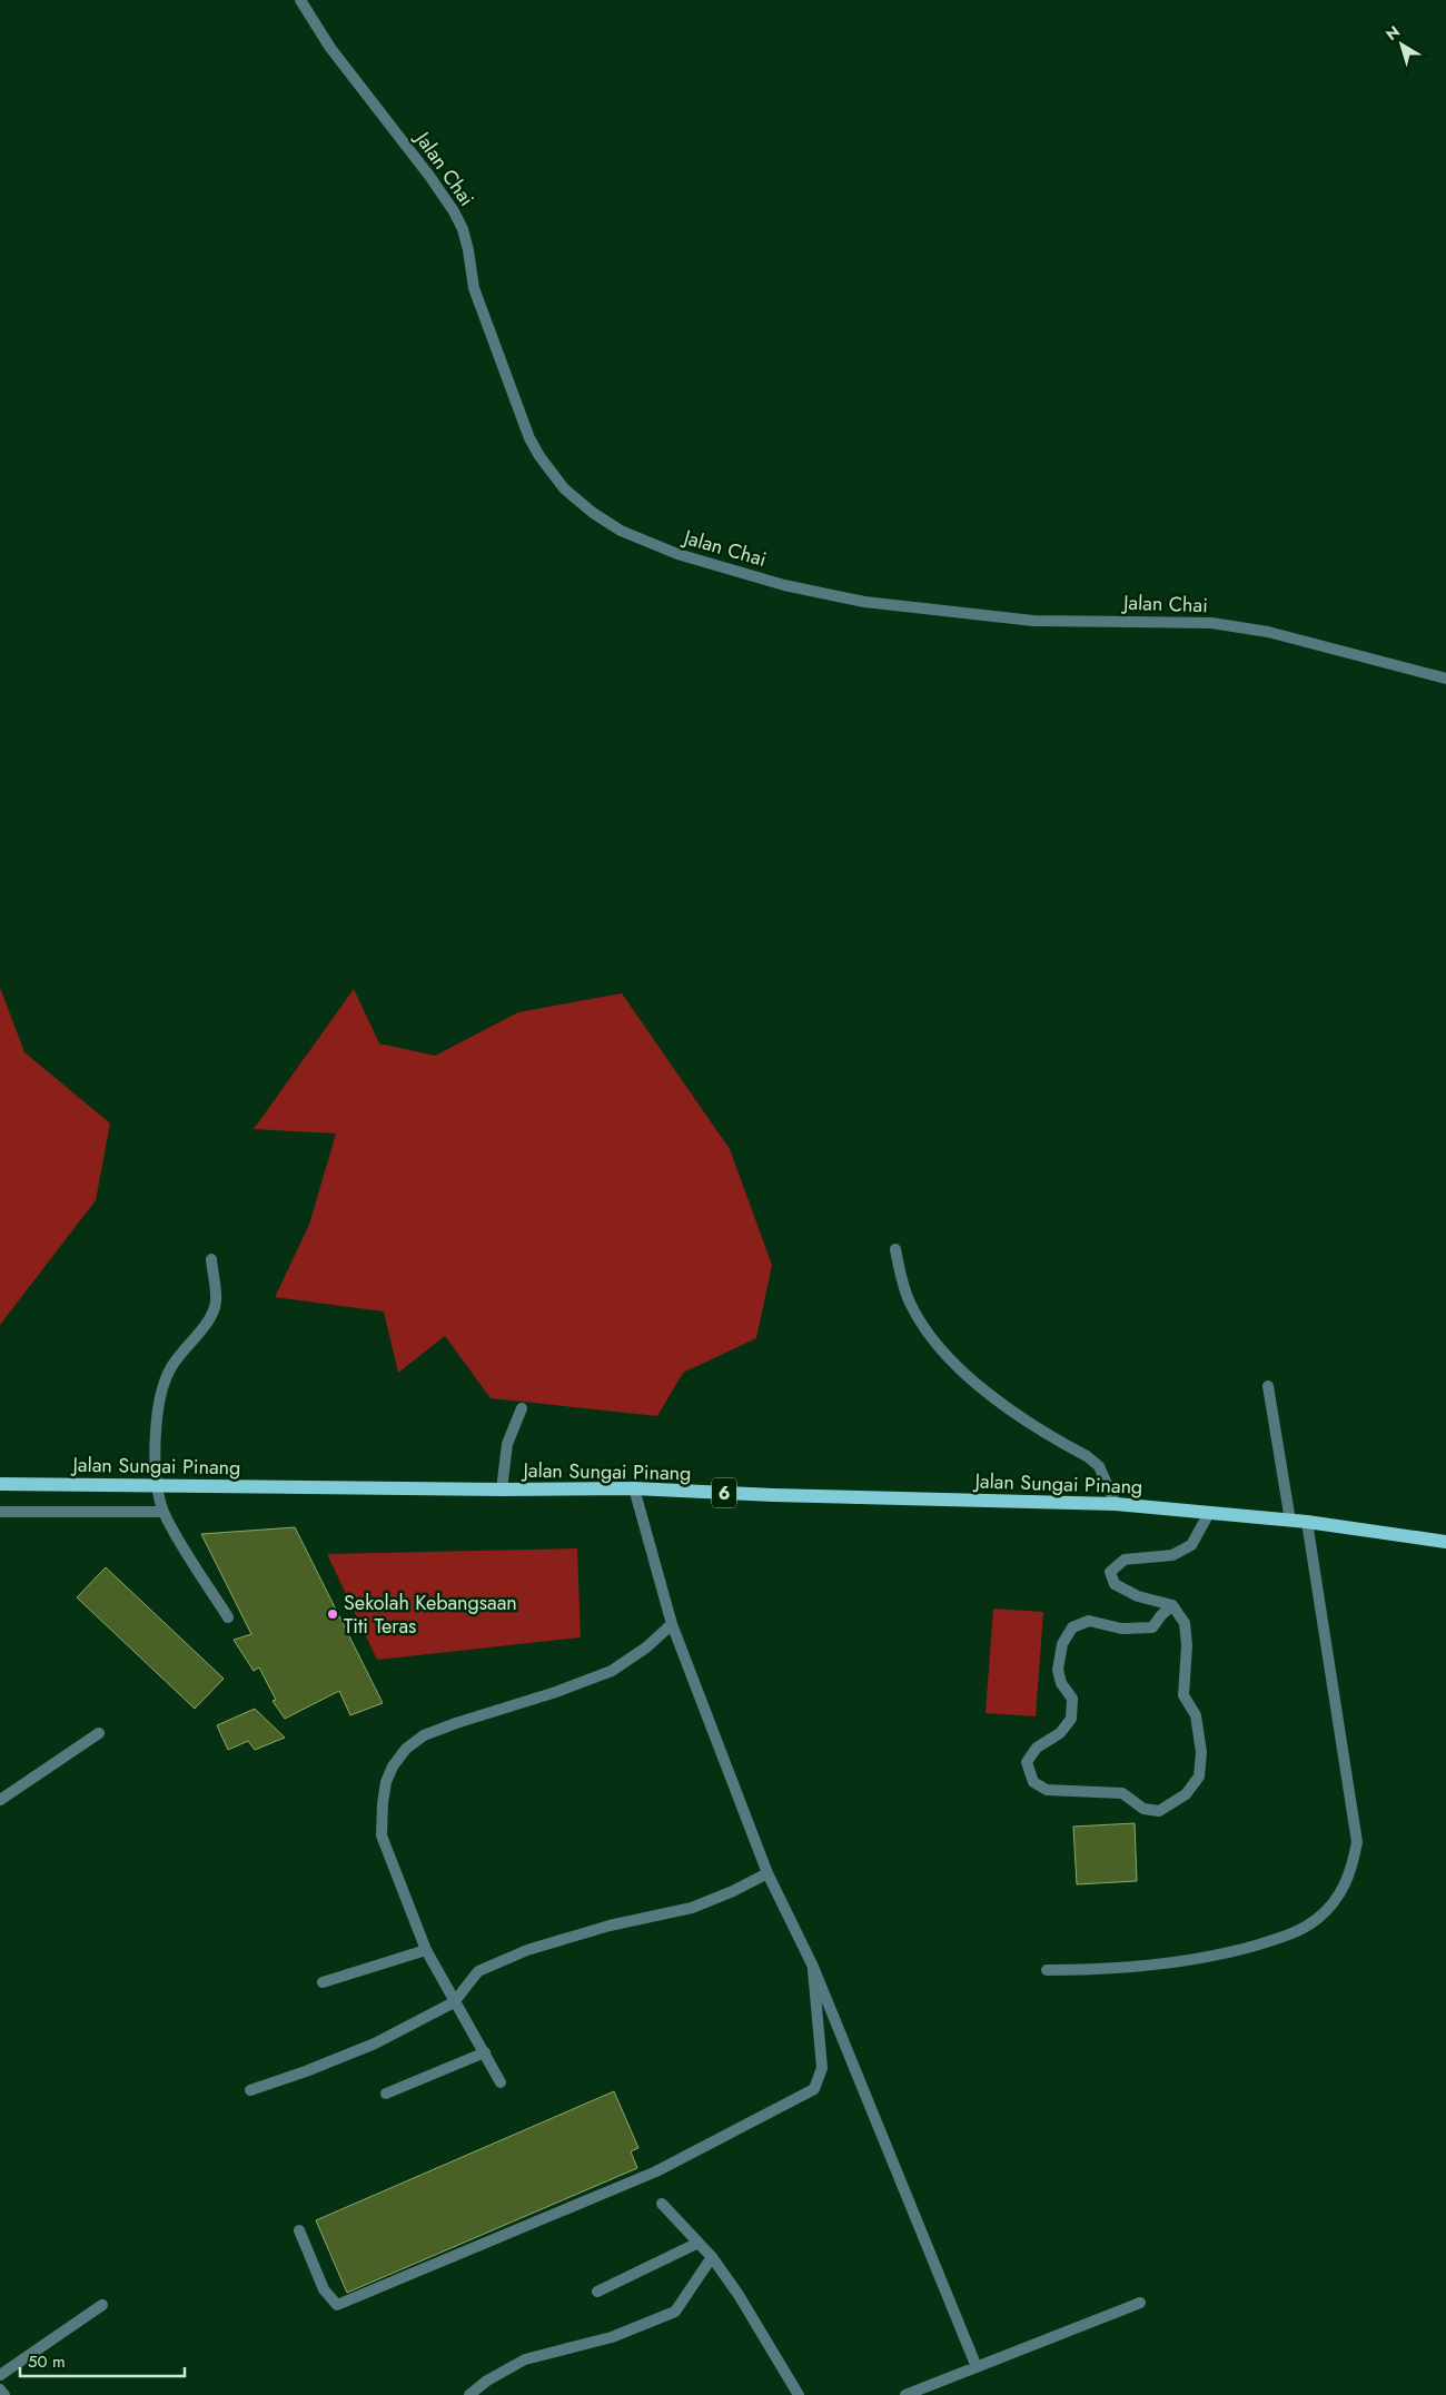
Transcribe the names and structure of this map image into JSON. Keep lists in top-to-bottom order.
{
  "streets": {
    "main road": ["Jalan Sungai Pinang", "6"],
    "street": ["Jalan Chai"]
  },
  "places": ["Sekolah Kebangsaan Titi Teras"],
  "scale_bar": "50 m",
  "north": "top left"
}
